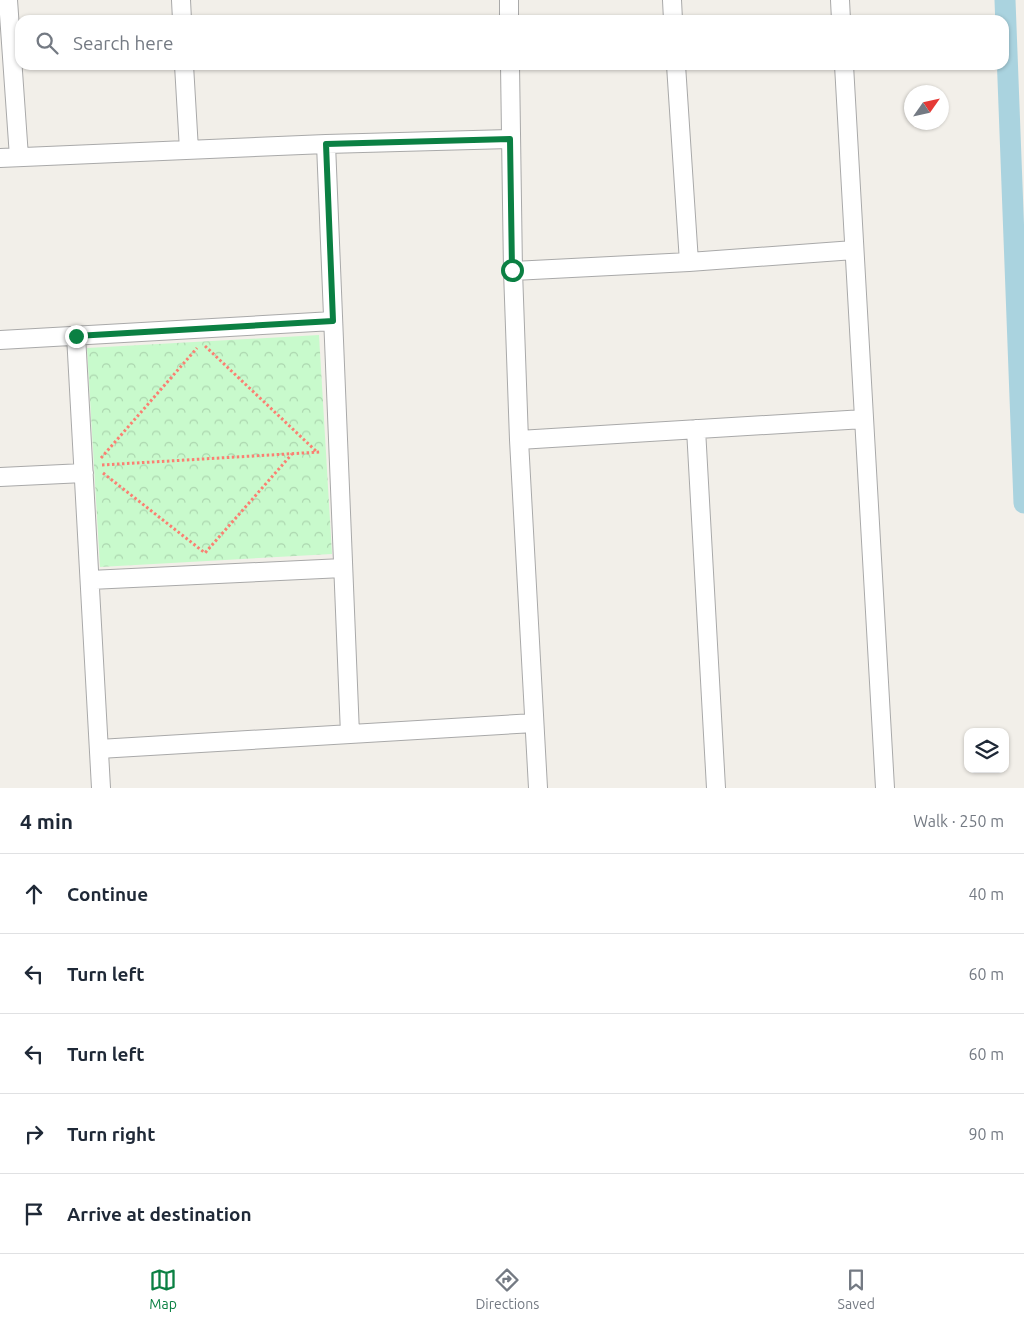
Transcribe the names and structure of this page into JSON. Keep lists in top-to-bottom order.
{
  "north": "top right",
  "page": {
    "search": "Search here",
    "heading": ["4 min", "Walk · 250 m"],
    "list": [
      ["Continue", "40 m"],
      ["Turn left", "60 m"],
      ["Turn left", "60 m"],
      ["Turn right", "90 m"],
      "Arrive at destination"
    ],
    "nav": ["Map", "Directions", "Saved"]
  }
}
